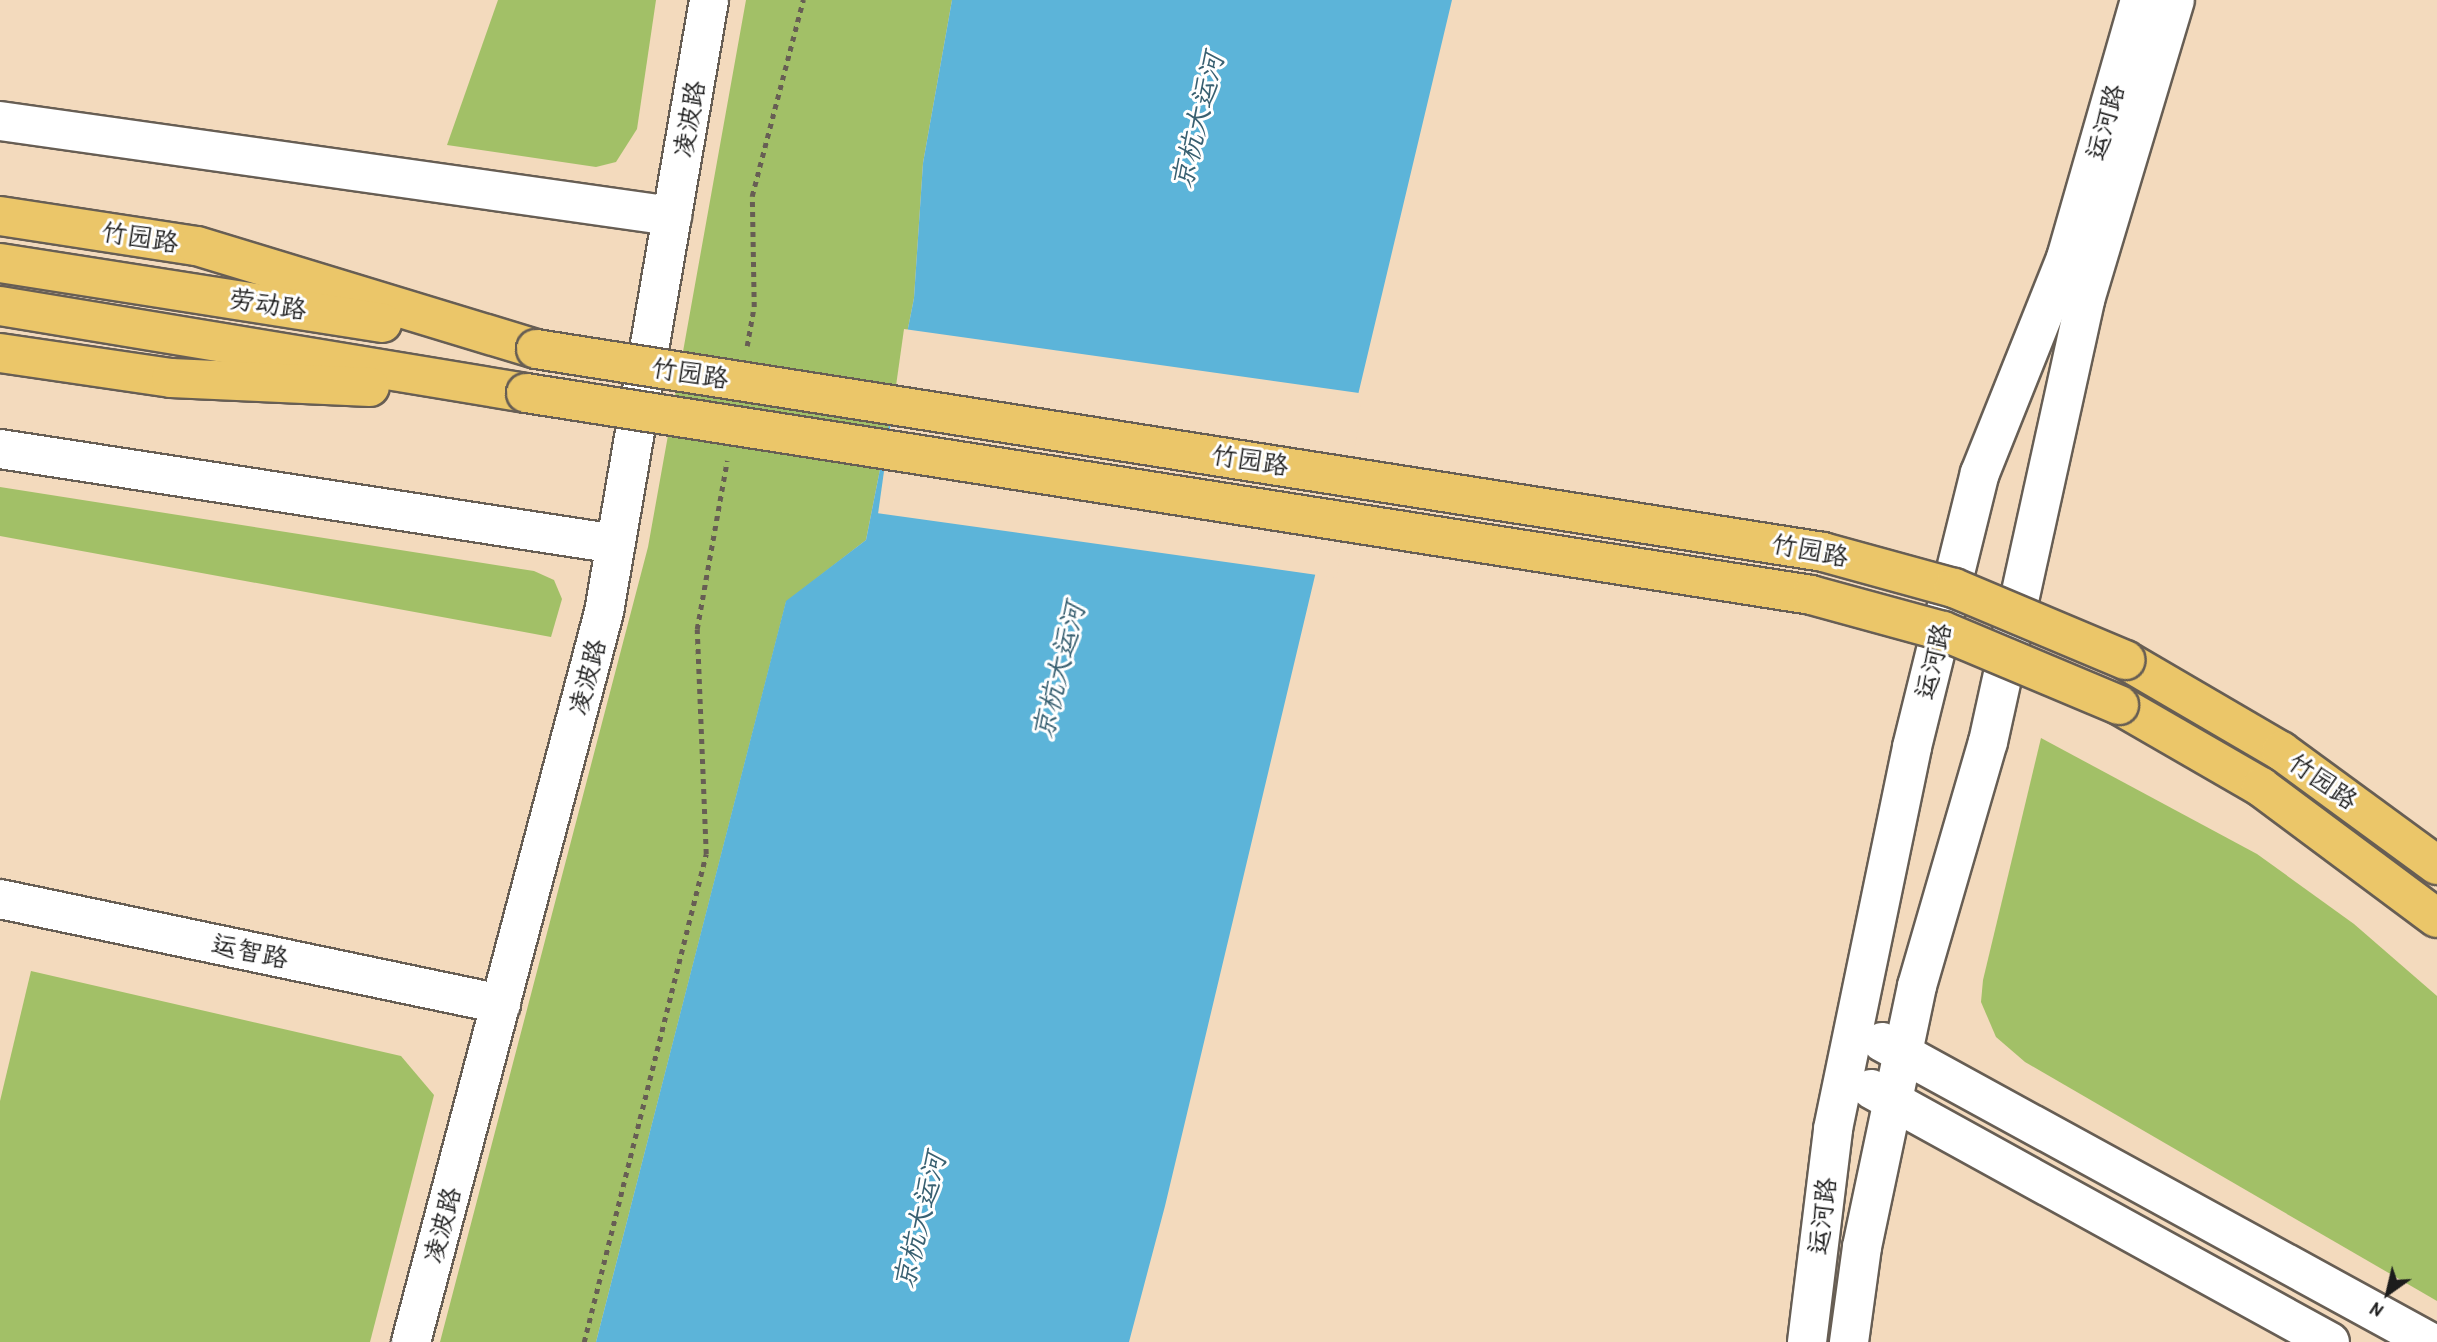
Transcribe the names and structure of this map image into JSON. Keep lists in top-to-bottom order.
{
  "streets": {
    "main road": ["竹园路", "劳动路"],
    "street": ["凌波路", "运河路", "运智路"]
  },
  "crossings": [
    ["凌波路", "运智路"],
    ["竹园路", "劳动路"]
  ],
  "water": ["京杭大运河"],
  "north": "bottom left"
}
